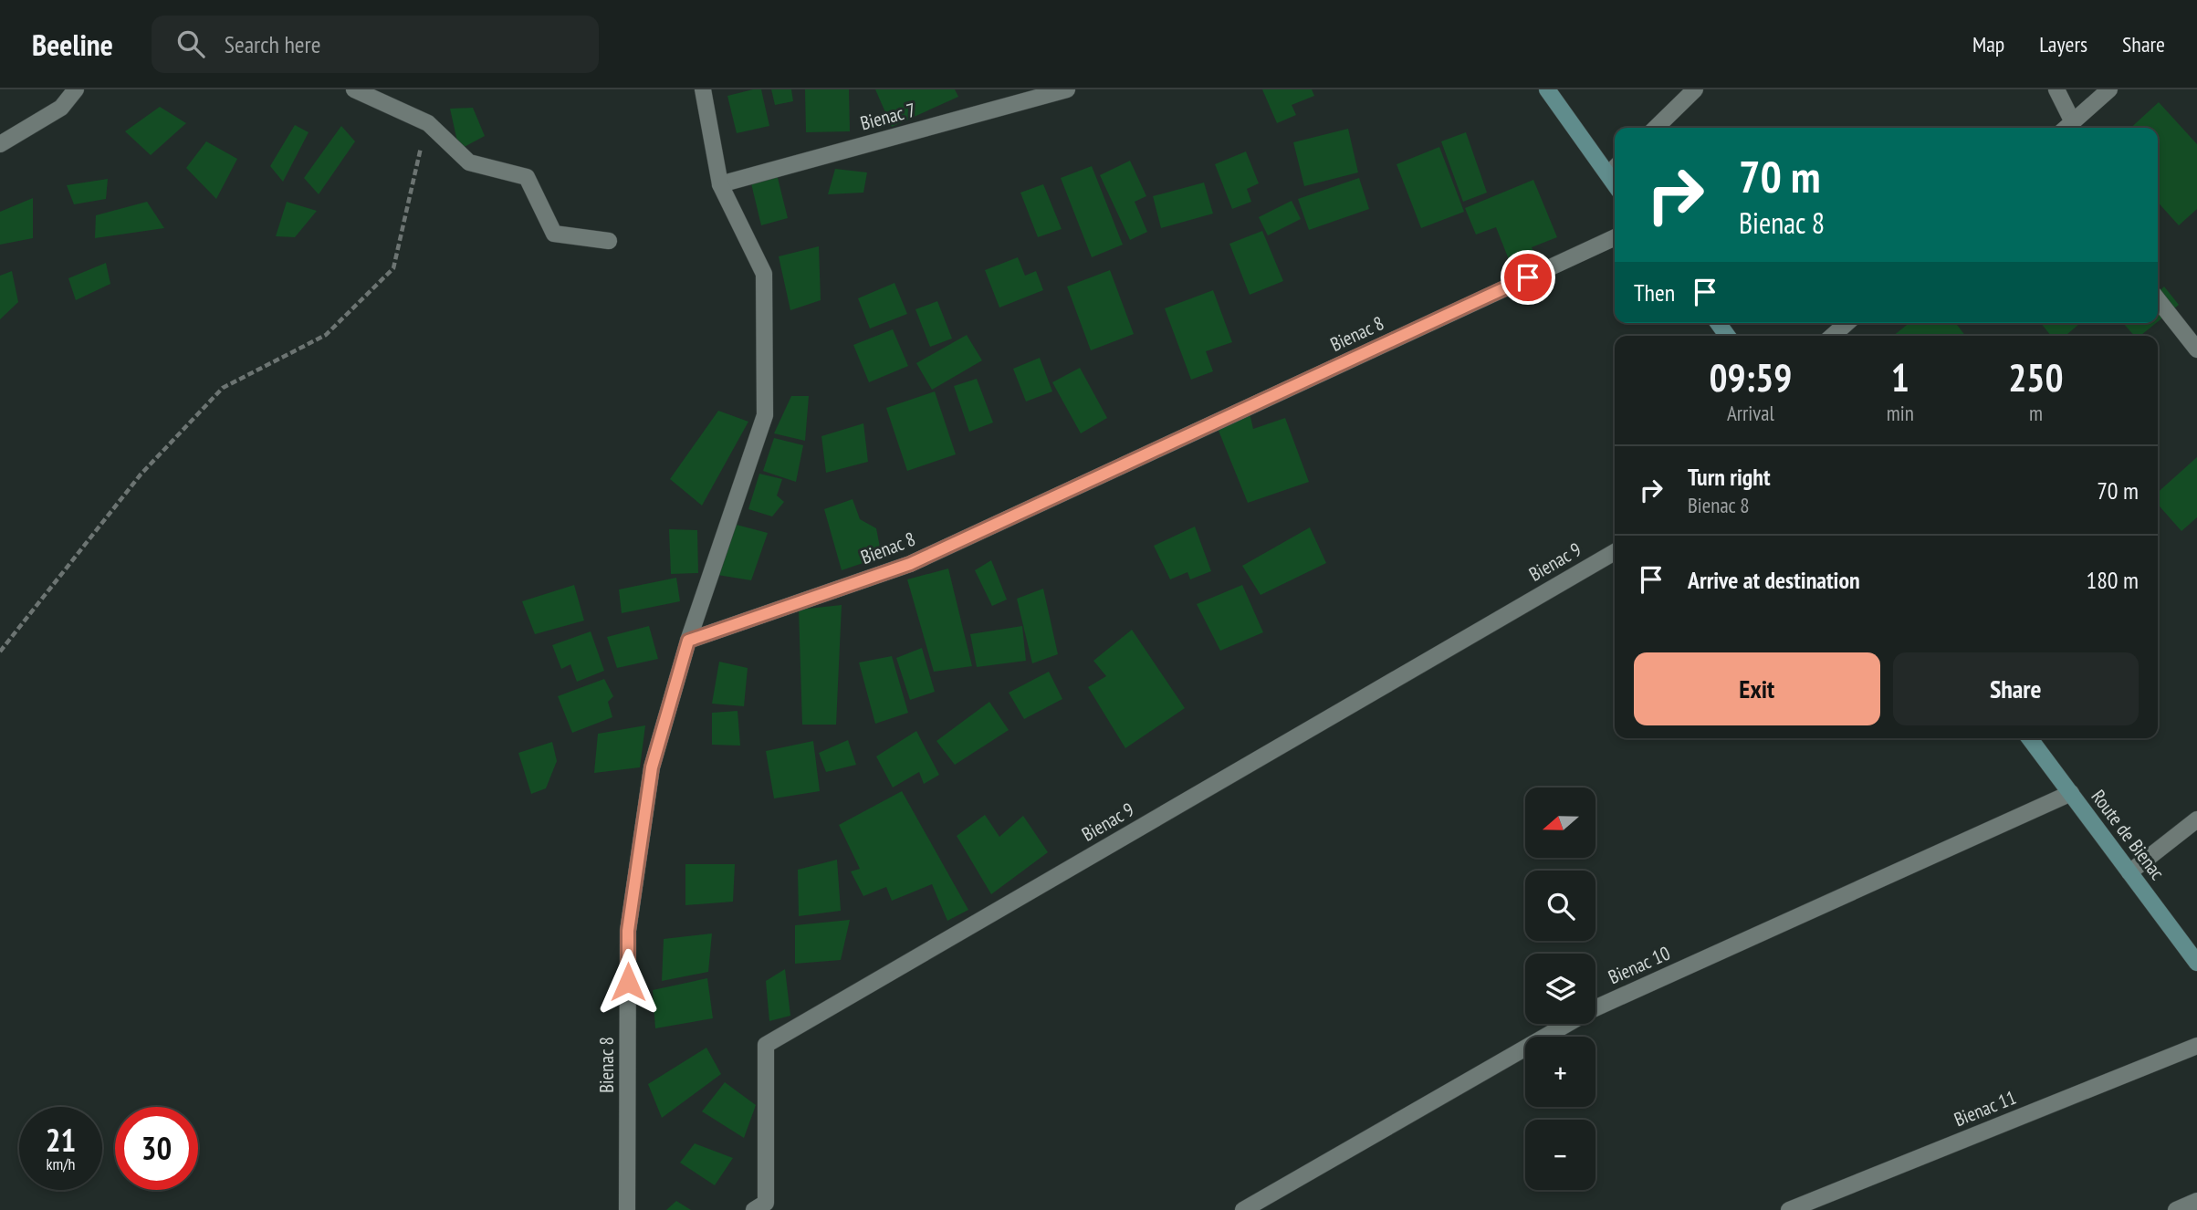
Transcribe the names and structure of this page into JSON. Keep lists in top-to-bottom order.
{
  "streets": {
    "main road": ["Route de Bienac"],
    "street": [
      "Bienac 7",
      "Bienac 8",
      "Bienac 9",
      "Bienac 10",
      "Bienac 11"
    ]
  },
  "crossings": [
    ["Route de Bienac", "Bienac 10"]
  ],
  "north": "left",
  "page": {
    "header": "Beeline",
    "search": "Search here",
    "nav": ["Map", "Layers", "Share"],
    "turn": ["70 m", "Bienac 8"],
    "then": "Then",
    "eta": [
      "09:59",
      "Arrival",
      "1",
      "min",
      "250",
      "m"
    ],
    "list": [
      {
        "name": "Turn right",
        "note": "Bienac 8",
        "value": "70 m"
      },
      {
        "name": "Arrive at destination",
        "value": "180 m"
      }
    ],
    "buttons": ["Exit", "Share"],
    "map_buttons": ["+", "−"],
    "speed": "21 km/h",
    "limit": "30"
  }
}
